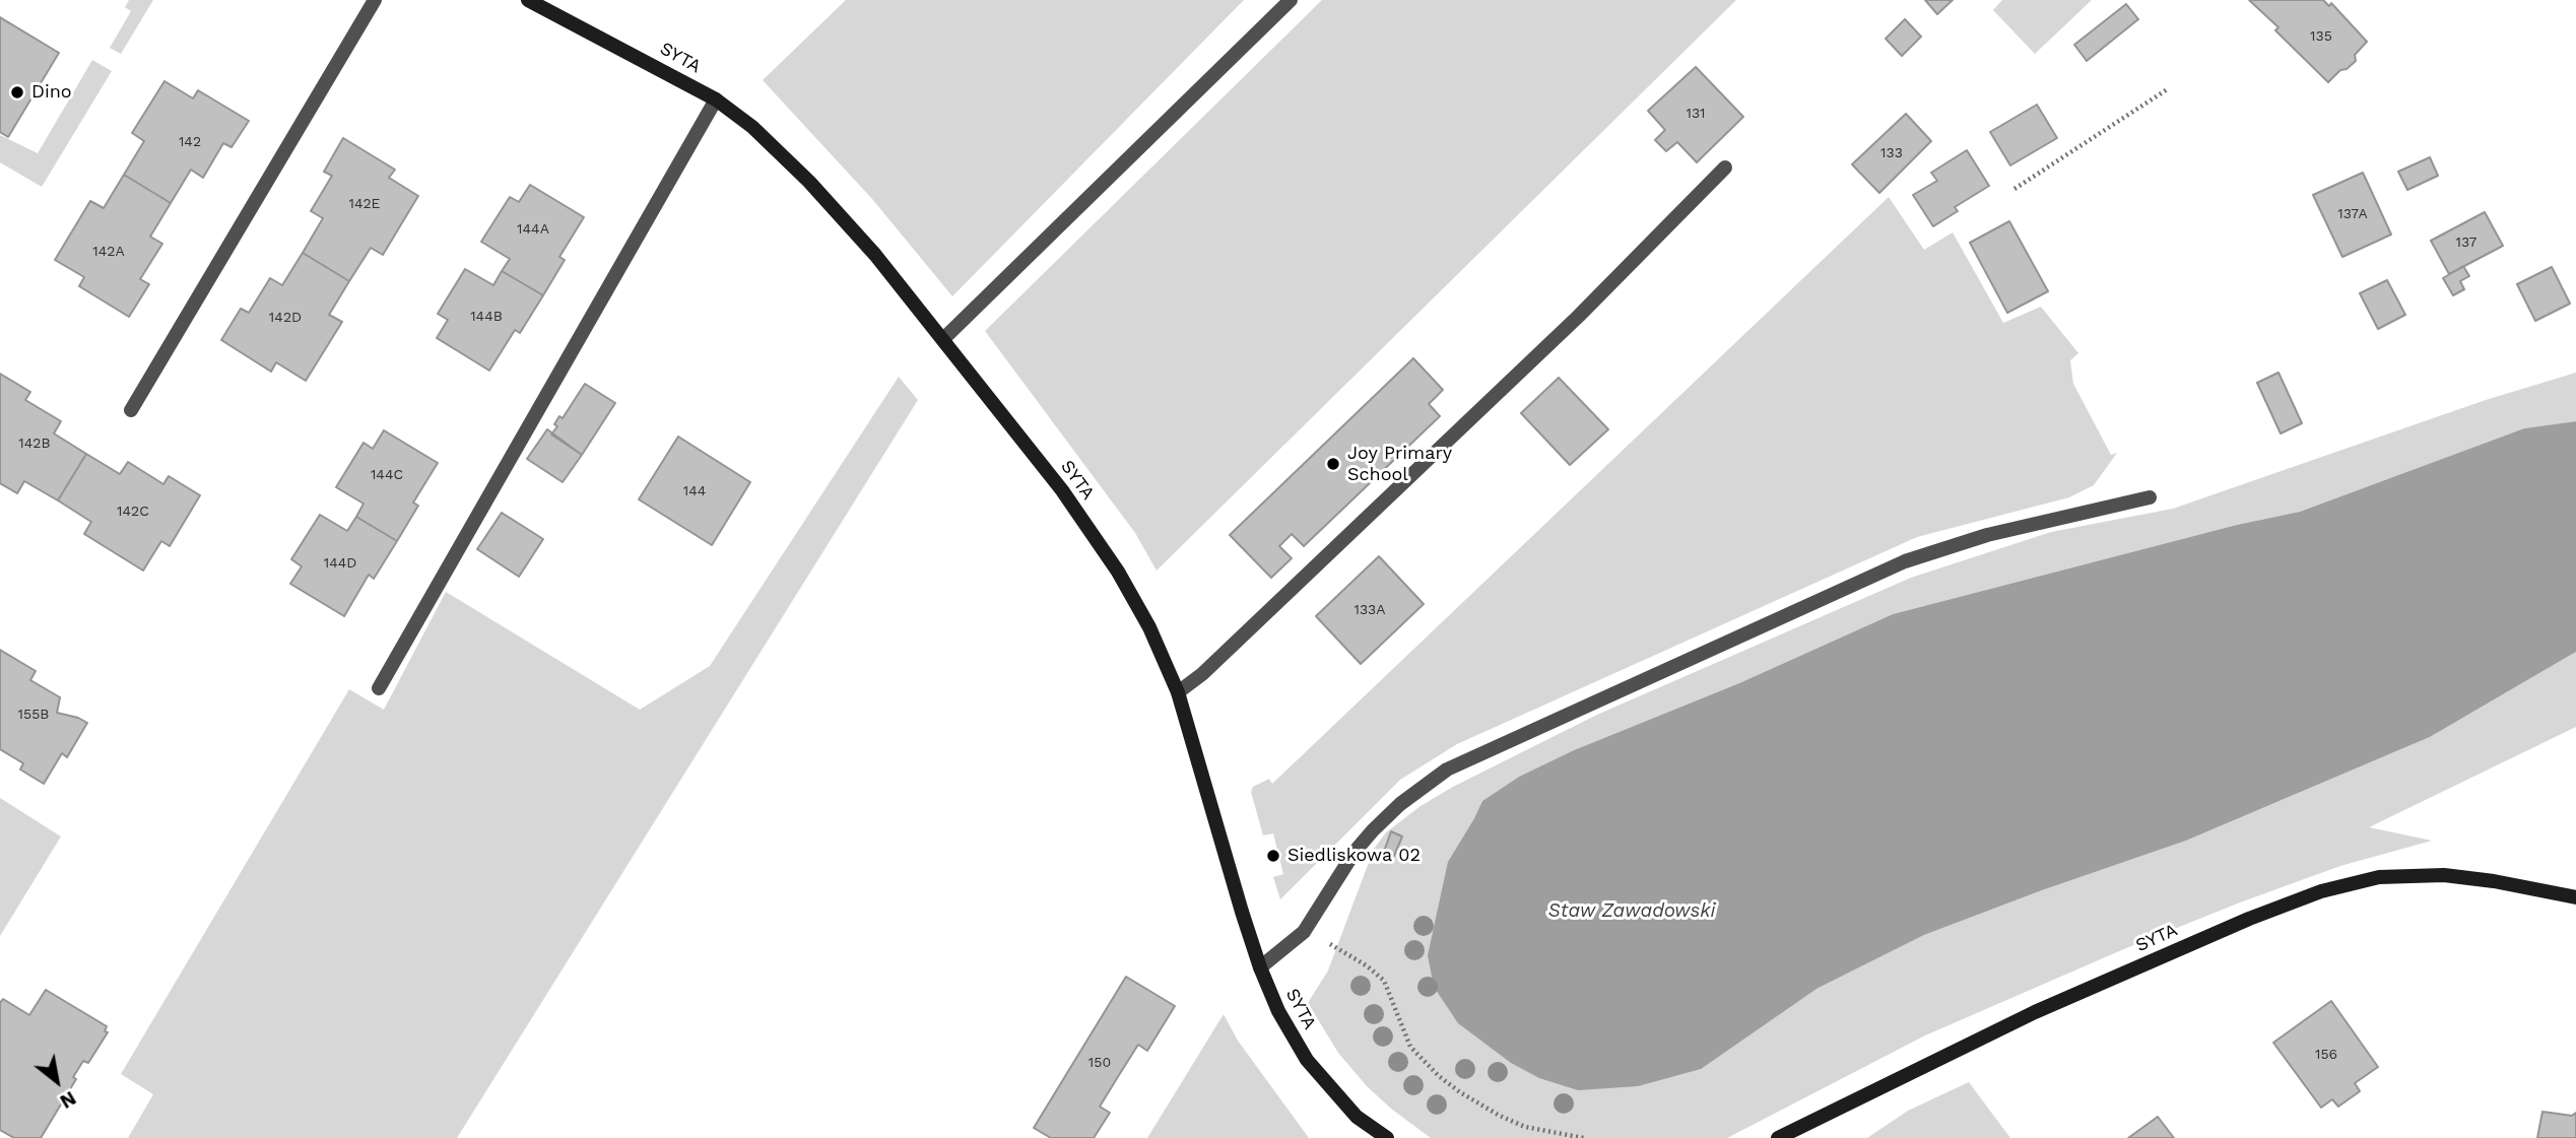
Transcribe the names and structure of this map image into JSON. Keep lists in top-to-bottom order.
{
  "streets": {
    "street": ["SYTA"]
  },
  "water": ["Staw Zawadowski"],
  "places": ["Dino", "Joy Primary School", "Siedliskowa 02"],
  "house_numbers": [
    "135",
    "131",
    "142",
    "133",
    "142E",
    "137A",
    "144A",
    "137",
    "142A",
    "144B",
    "142D",
    "142B",
    "144C",
    "144",
    "142C",
    "144D",
    "133A",
    "155B",
    "156",
    "150"
  ],
  "north": "bottom right"
}
